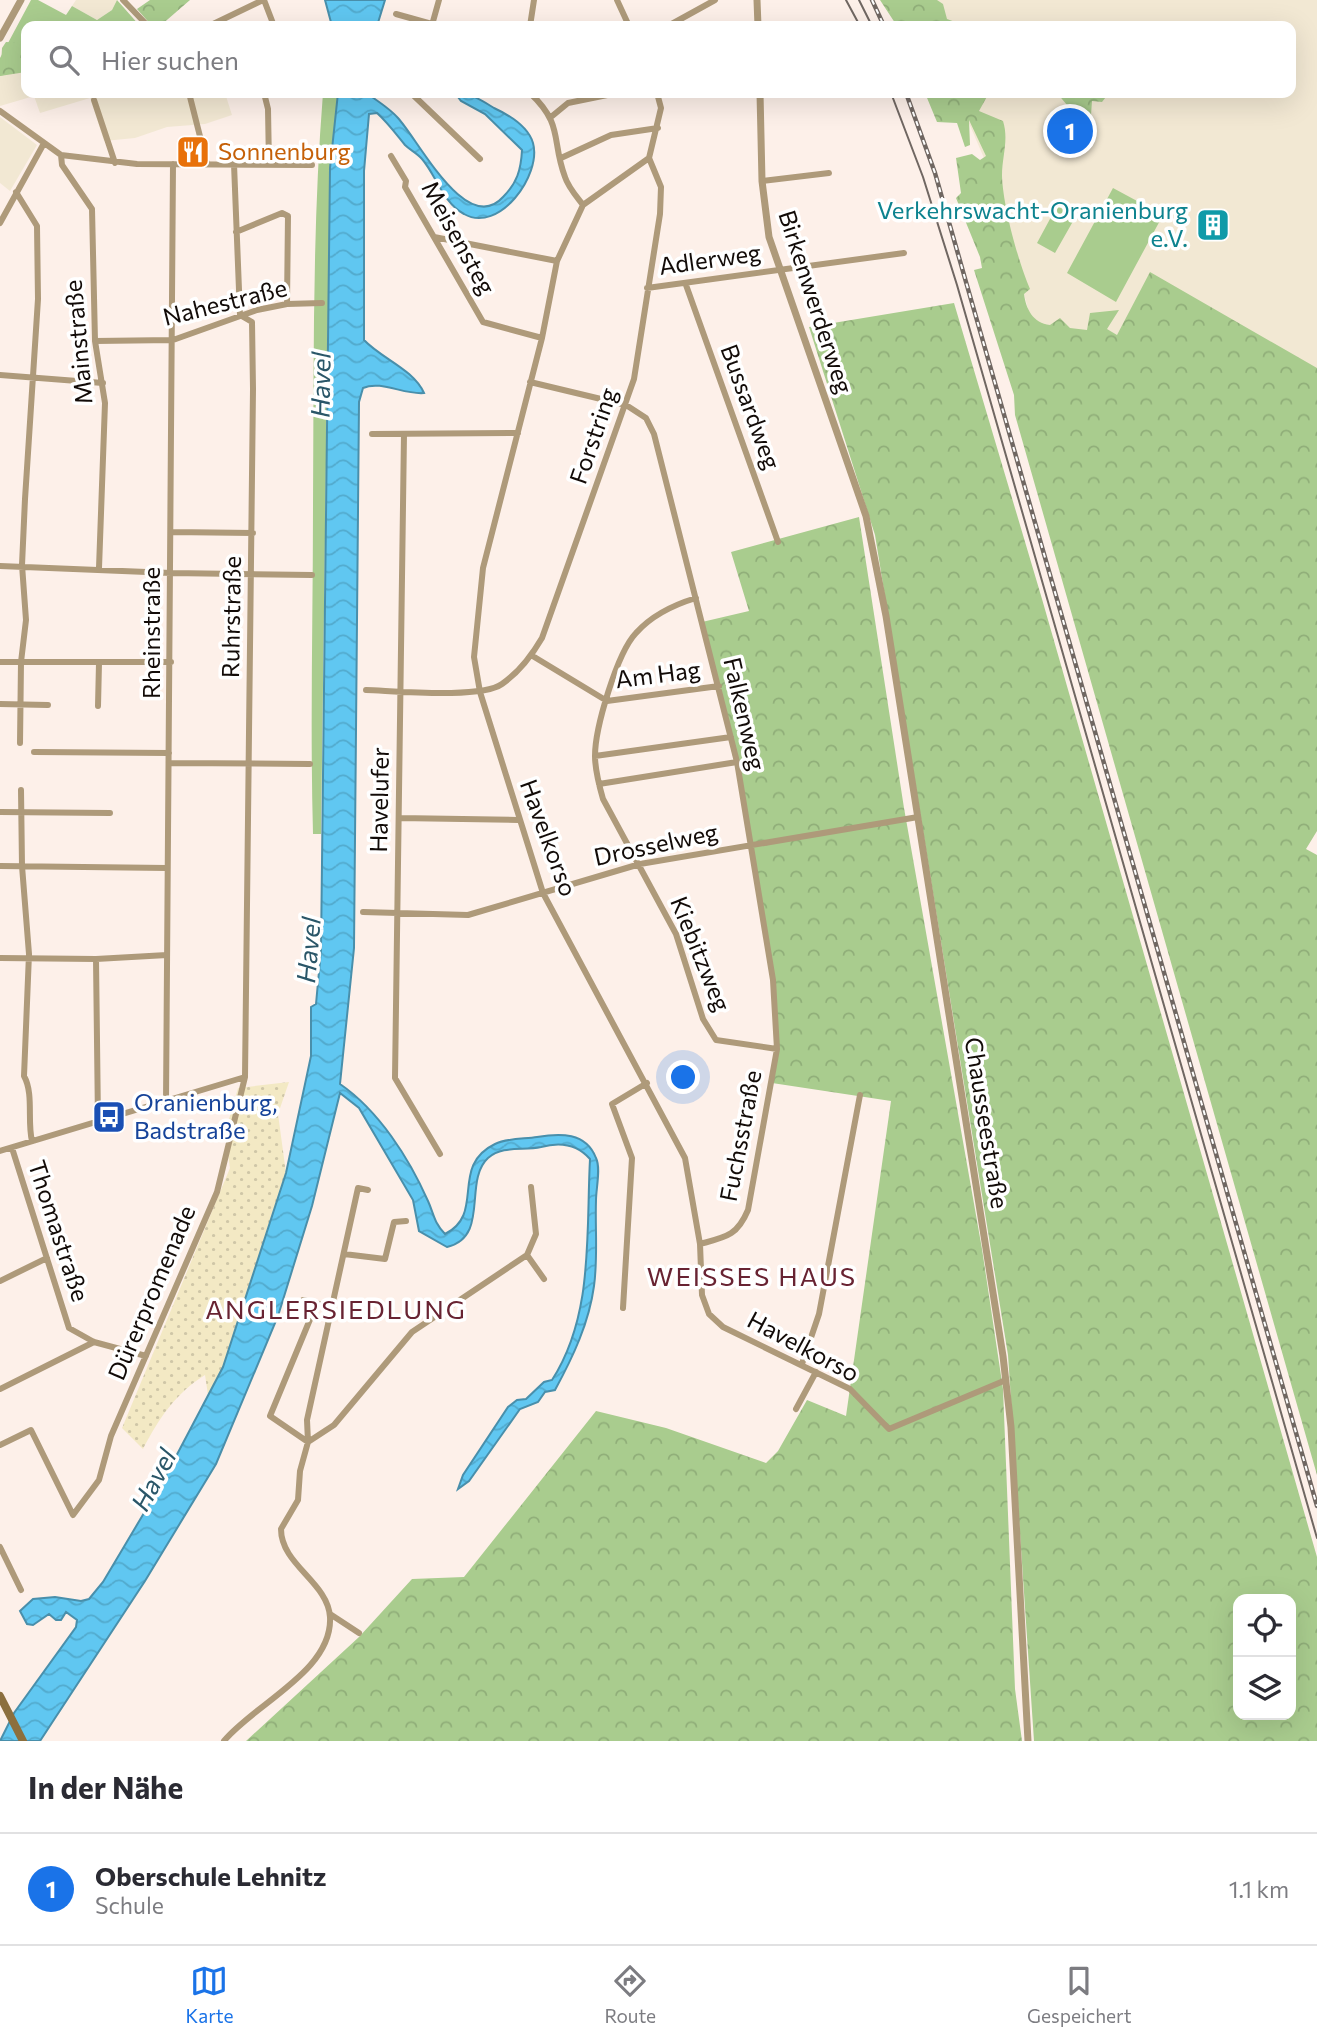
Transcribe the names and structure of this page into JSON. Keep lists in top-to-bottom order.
{
  "streets": {
    "street": [
      "Meisensteg",
      "Adlerweg",
      "Birkenwerderweg",
      "Nahestraße",
      "Mainstraße",
      "Bussardweg",
      "Forstring",
      "Ruhrstraße",
      "Rheinstraße",
      "Am Hag",
      "Falkenweg",
      "Havelufer",
      "Havelkorso",
      "Drosselweg",
      "Kiebitzweg",
      "Chausseestraße",
      "Fuchsstraße",
      "Thomastraße",
      "Dürerpromenade"
    ]
  },
  "crossings": [
    ["Meisensteg", "Havelkorso"],
    ["Adlerweg", "Birkenwerderweg"],
    ["Adlerweg", "Bussardweg"],
    ["Adlerweg", "Forstring"],
    ["Birkenwerderweg", "Chausseestraße"],
    ["Nahestraße", "Mainstraße"],
    ["Nahestraße", "Ruhrstraße"],
    ["Nahestraße", "Rheinstraße"],
    ["Forstring", "Am Hag"],
    ["Forstring", "Falkenweg"],
    ["Forstring", "Havelkorso"],
    ["Ruhrstraße", "Dürerpromenade"],
    ["Am Hag", "Falkenweg"],
    ["Falkenweg", "Drosselweg"],
    ["Falkenweg", "Kiebitzweg"],
    ["Falkenweg", "Fuchsstraße"],
    ["Havelufer", "Drosselweg"],
    ["Havelkorso", "Drosselweg"],
    ["Havelkorso", "Chausseestraße"],
    ["Havelkorso", "Fuchsstraße"],
    ["Drosselweg", "Kiebitzweg"],
    ["Drosselweg", "Chausseestraße"],
    ["Kiebitzweg", "Fuchsstraße"],
    ["Thomastraße", "Dürerpromenade"]
  ],
  "districts": ["WEISSES HAUS", "ANGLERSIEDLUNG"],
  "water": ["Havel"],
  "places": {
    "restaurant": ["Sonnenburg"],
    "building": ["Verkehrswacht-Oranienburg e.V."],
    "bus stop": ["Oranienburg, Badstraße"]
  },
  "page": {
    "search": "Hier suchen",
    "pins": "1",
    "heading": "In der Nähe",
    "list": [
      {
        "mark": "1",
        "name": "Oberschule Lehnitz",
        "note": "Schule",
        "value": "1.1 km"
      }
    ],
    "nav": ["Karte", "Route", "Gespeichert"]
  }
}
